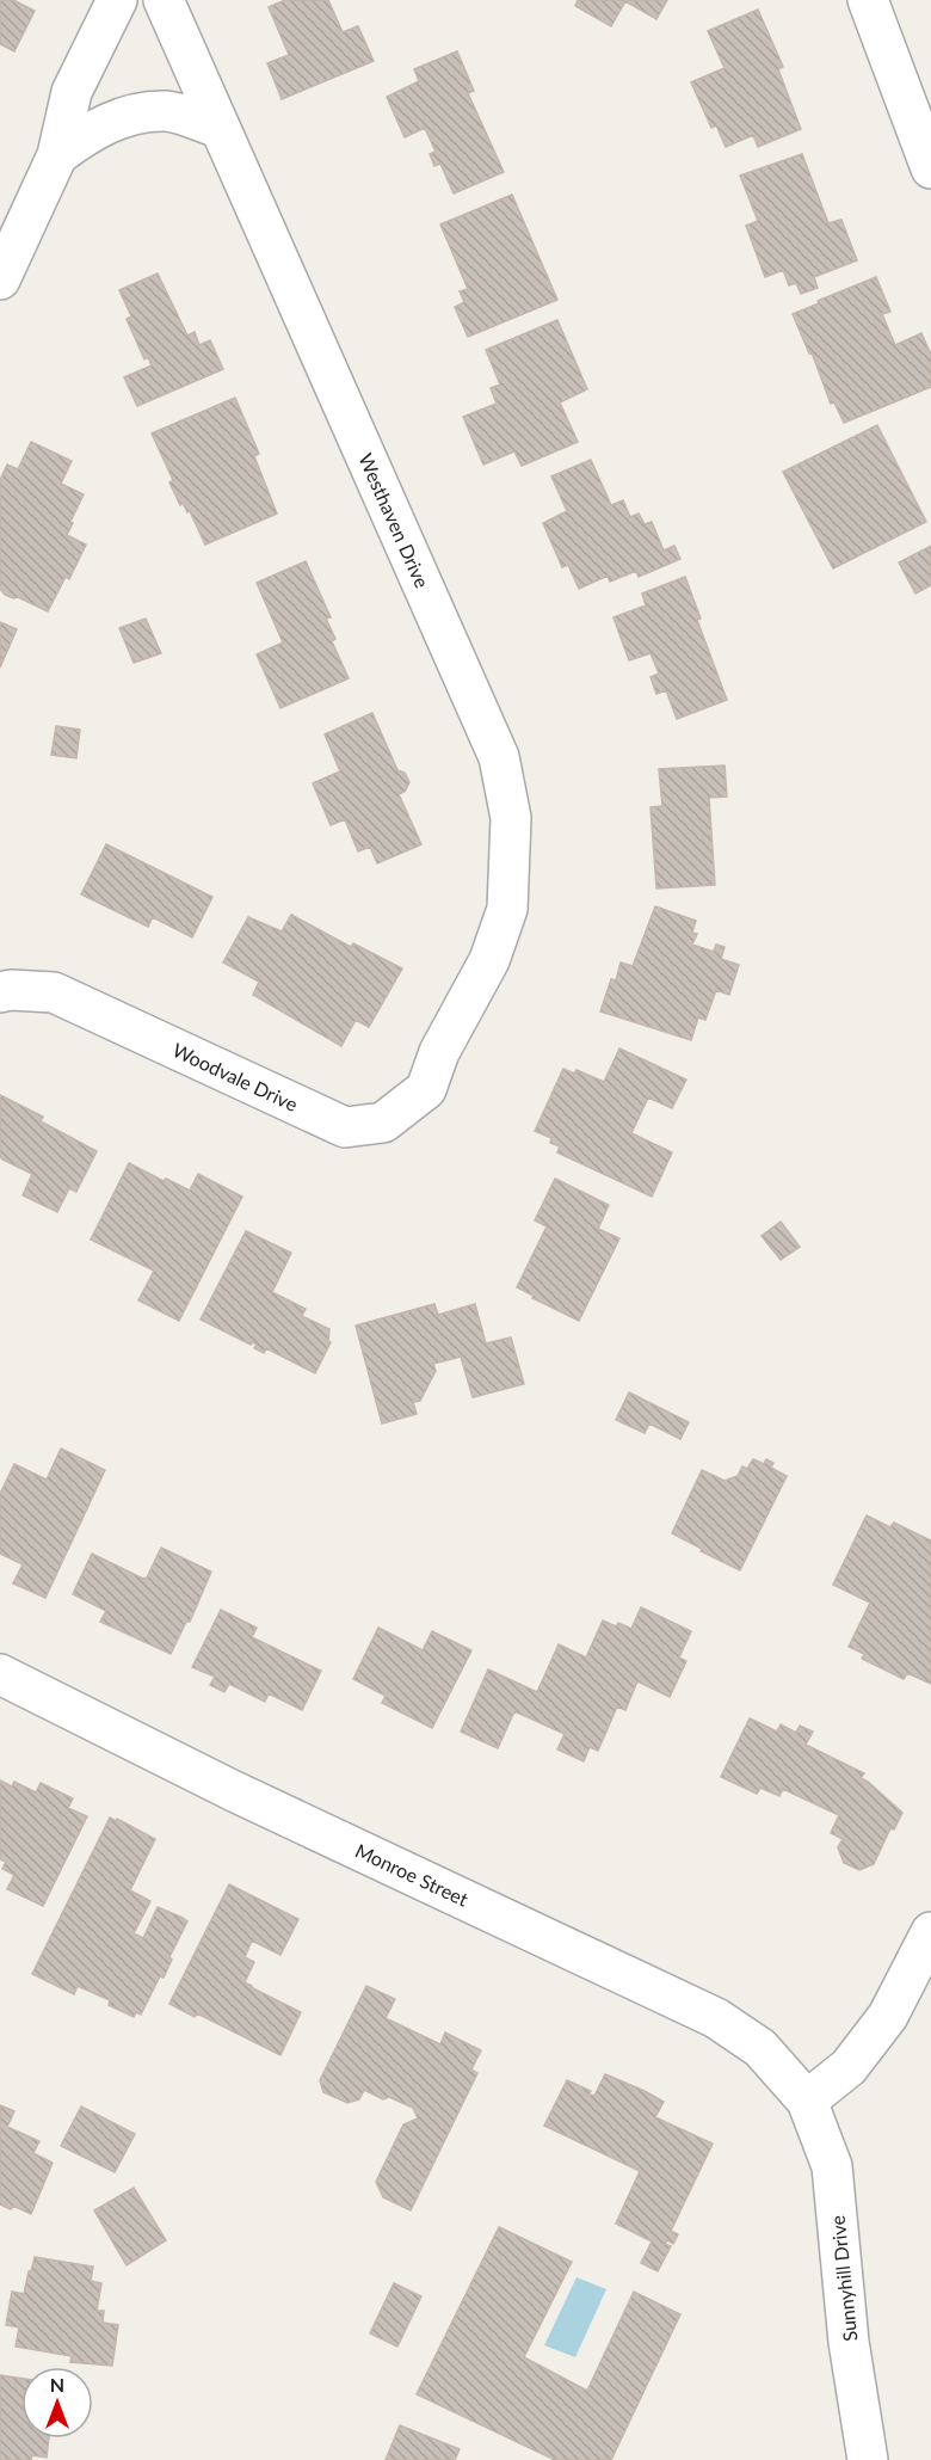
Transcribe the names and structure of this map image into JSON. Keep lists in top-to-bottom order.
{
  "streets": {
    "street": [
      "Westhaven Drive",
      "Woodvale Drive",
      "Monroe Street",
      "Sunnyhill Drive"
    ]
  },
  "crossings": [
    ["Westhaven Drive", "Woodvale Drive"],
    ["Monroe Street", "Sunnyhill Drive"]
  ],
  "north": "top"
}
